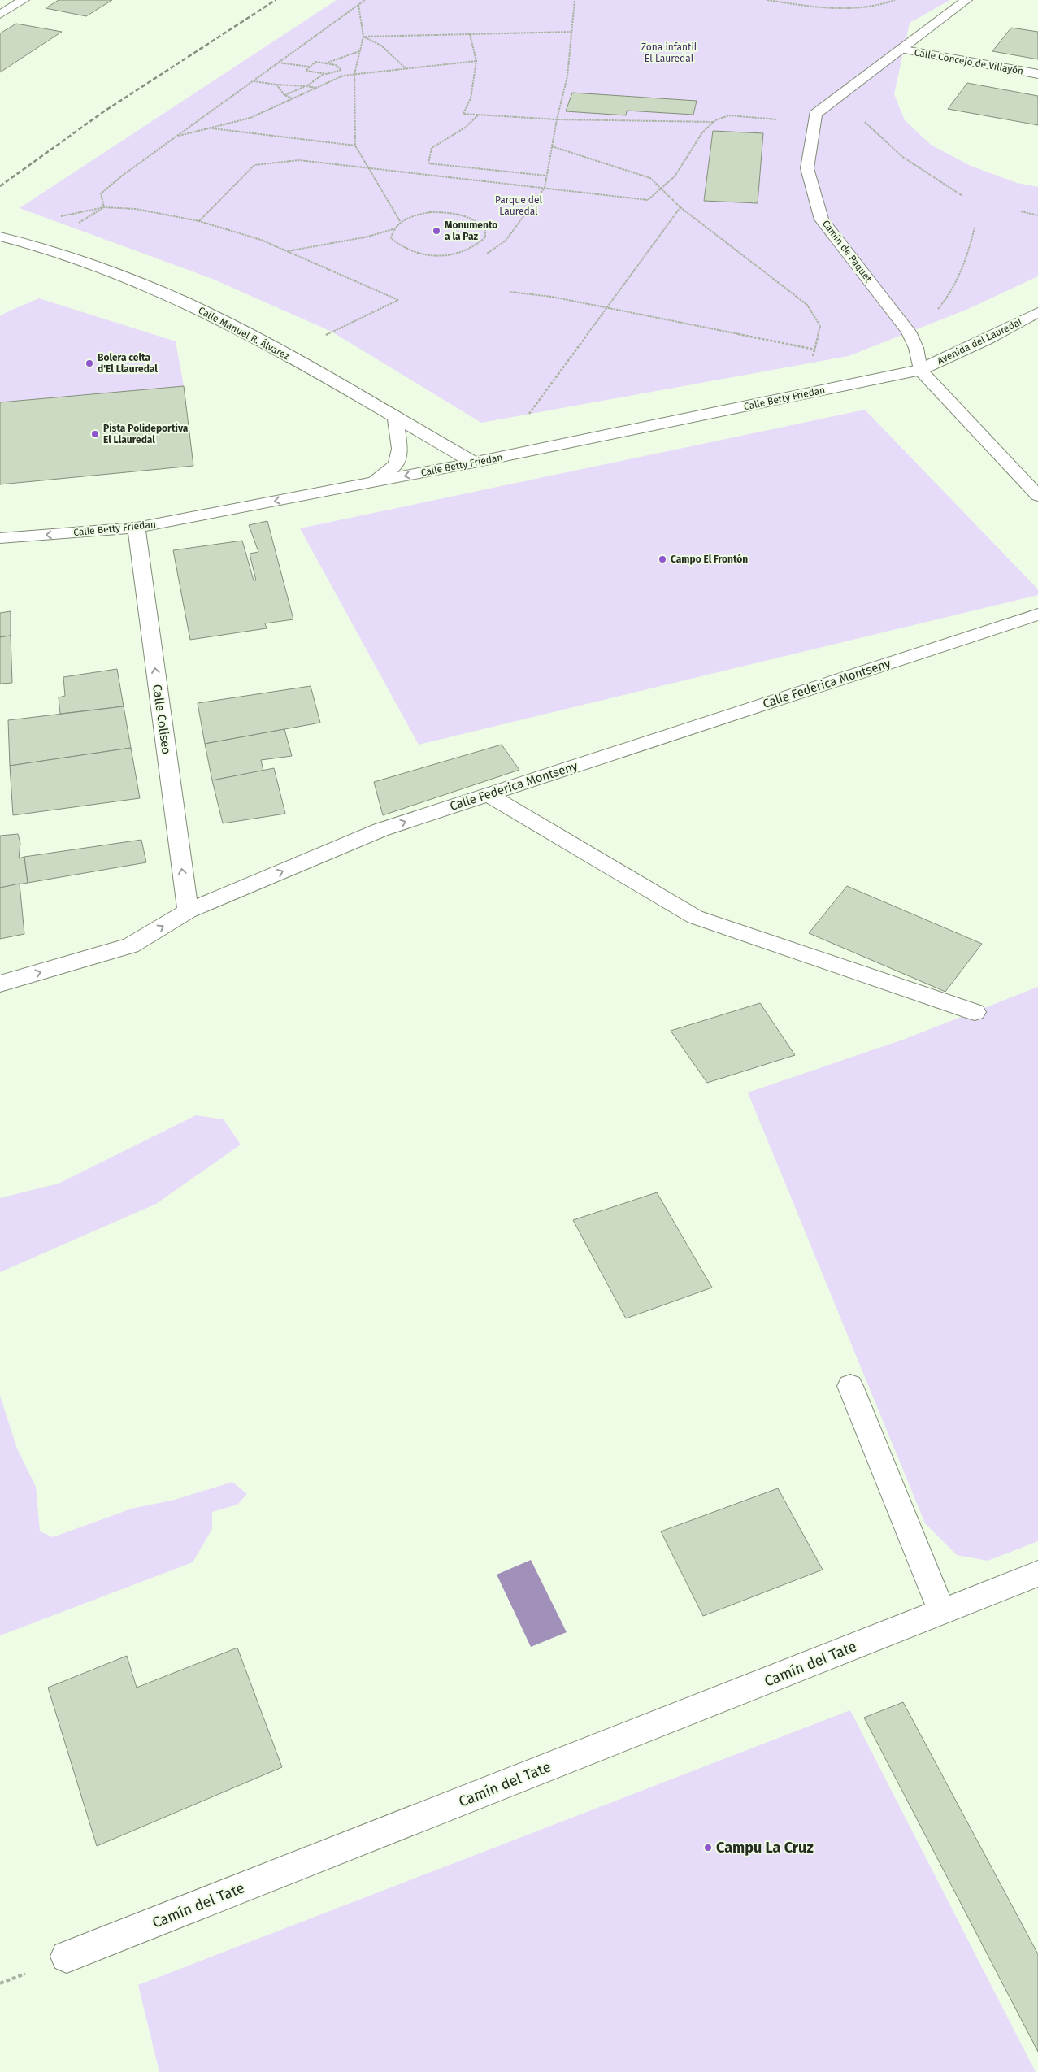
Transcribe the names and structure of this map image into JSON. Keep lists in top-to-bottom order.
{
  "streets": {
    "street": [
      "Calle Concejo de Villayón",
      "Camín de Paquet",
      "Calle Manuel R. Álvarez",
      "Avenida del Lauredal",
      "Calle Betty Friedan",
      "Calle Federica Montseny",
      "Calle Coliseo",
      "Camín del Tate"
    ]
  },
  "crossings": [
    ["Calle Concejo de Villayón", "Camín de Paquet"],
    ["Camín de Paquet", "Avenida del Lauredal"],
    ["Camín de Paquet", "Calle Betty Friedan"],
    ["Calle Manuel R. Álvarez", "Calle Betty Friedan"],
    ["Avenida del Lauredal", "Calle Betty Friedan"],
    ["Calle Betty Friedan", "Calle Coliseo"],
    ["Calle Federica Montseny", "Calle Coliseo"]
  ],
  "one_way": ["Calle Betty Friedan", "Calle Federica Montseny", "Calle Coliseo"],
  "parks": ["Zona infantil El Lauredal", "Parque del Lauredal"],
  "places": [
    "Monumento a la Paz",
    "Bolera celta d'El Llauredal",
    "Pista Polideportiva El Llauredal",
    "Campo El Frontón",
    "Campu La Cruz"
  ]
}
